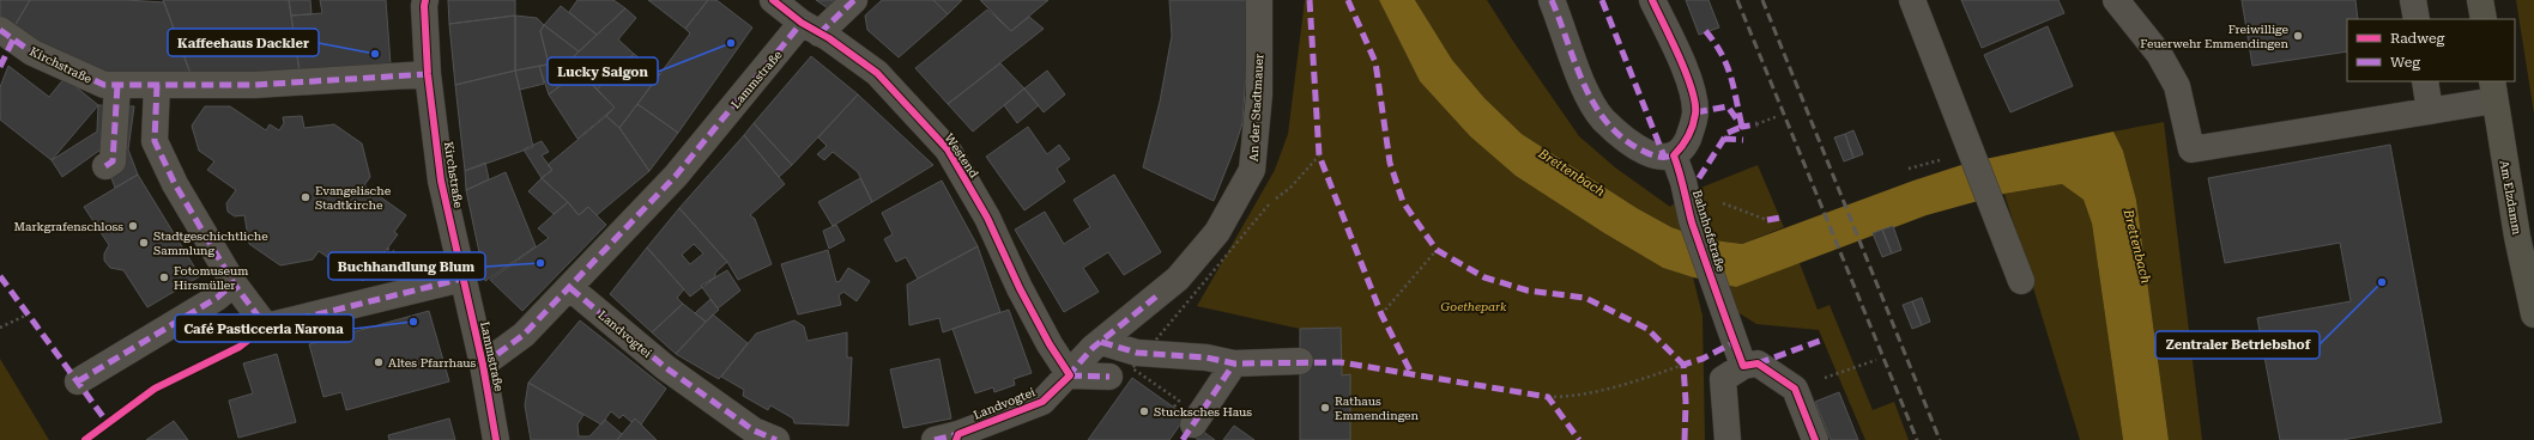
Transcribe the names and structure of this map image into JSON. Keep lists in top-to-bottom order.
{
  "streets": {
    "main road": ["Am Elzdamm"],
    "street": [
      "Kirchstraße",
      "Lammstraße",
      "An der Stadtmauer",
      "Westend",
      "Bahnhofstraße",
      "Landvogtei"
    ]
  },
  "crossings": [
    ["Kirchstraße", "Lammstraße"],
    ["Lammstraße", "Westend"],
    ["Lammstraße", "Landvogtei"],
    ["An der Stadtmauer", "Landvogtei"],
    ["Westend", "Landvogtei"]
  ],
  "water": ["Brettenbach"],
  "parks": ["Goethepark"],
  "places": [
    "Freiwillige Feuerwehr Emmendingen",
    "Lucky Saigon",
    "Kaffeehaus Dackler",
    "Evangelische Stadtkirche",
    "Markgrafenschloss",
    "Stadtgeschichtliche Sammlung",
    "Buchhandlung Blum",
    "Fotomuseum Hirsmüller",
    "Zentraler Betriebshof",
    "Café Pasticceria Narona",
    "Altes Pfarrhaus",
    "Rathaus Emmendingen",
    "Stucksches Haus"
  ],
  "legend": ["Radweg", "Weg"]
}
